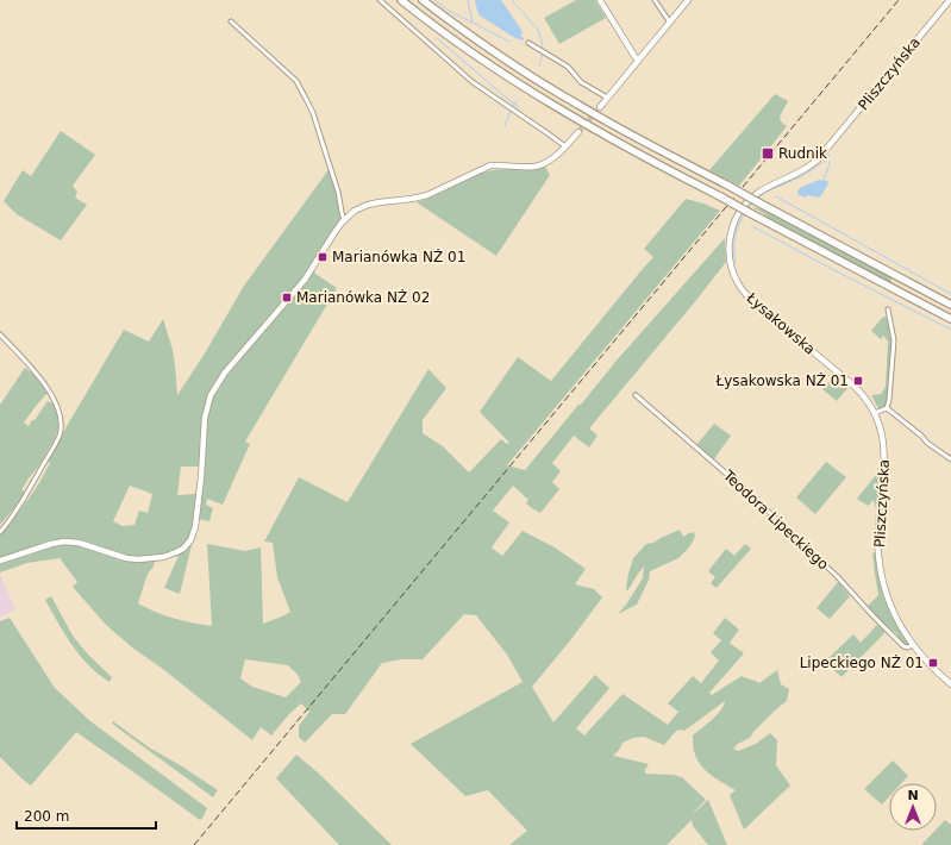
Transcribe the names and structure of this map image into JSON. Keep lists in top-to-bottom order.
{
  "streets": {
    "street": ["Pliszczyńska", "Łysakowska", "Teodora Lipeckiego"]
  },
  "crossings": [
    ["Pliszczyńska", "Łysakowska"],
    ["Pliszczyńska", "Teodora Lipeckiego"]
  ],
  "places": {
    "transit": [
      "Rudnik",
      "Marianówka NŻ 01",
      "Marianówka NŻ 02",
      "Łysakowska NŻ 01",
      "Lipeckiego NŻ 01"
    ]
  },
  "scale_bar": "200 m",
  "north": "top"
}
